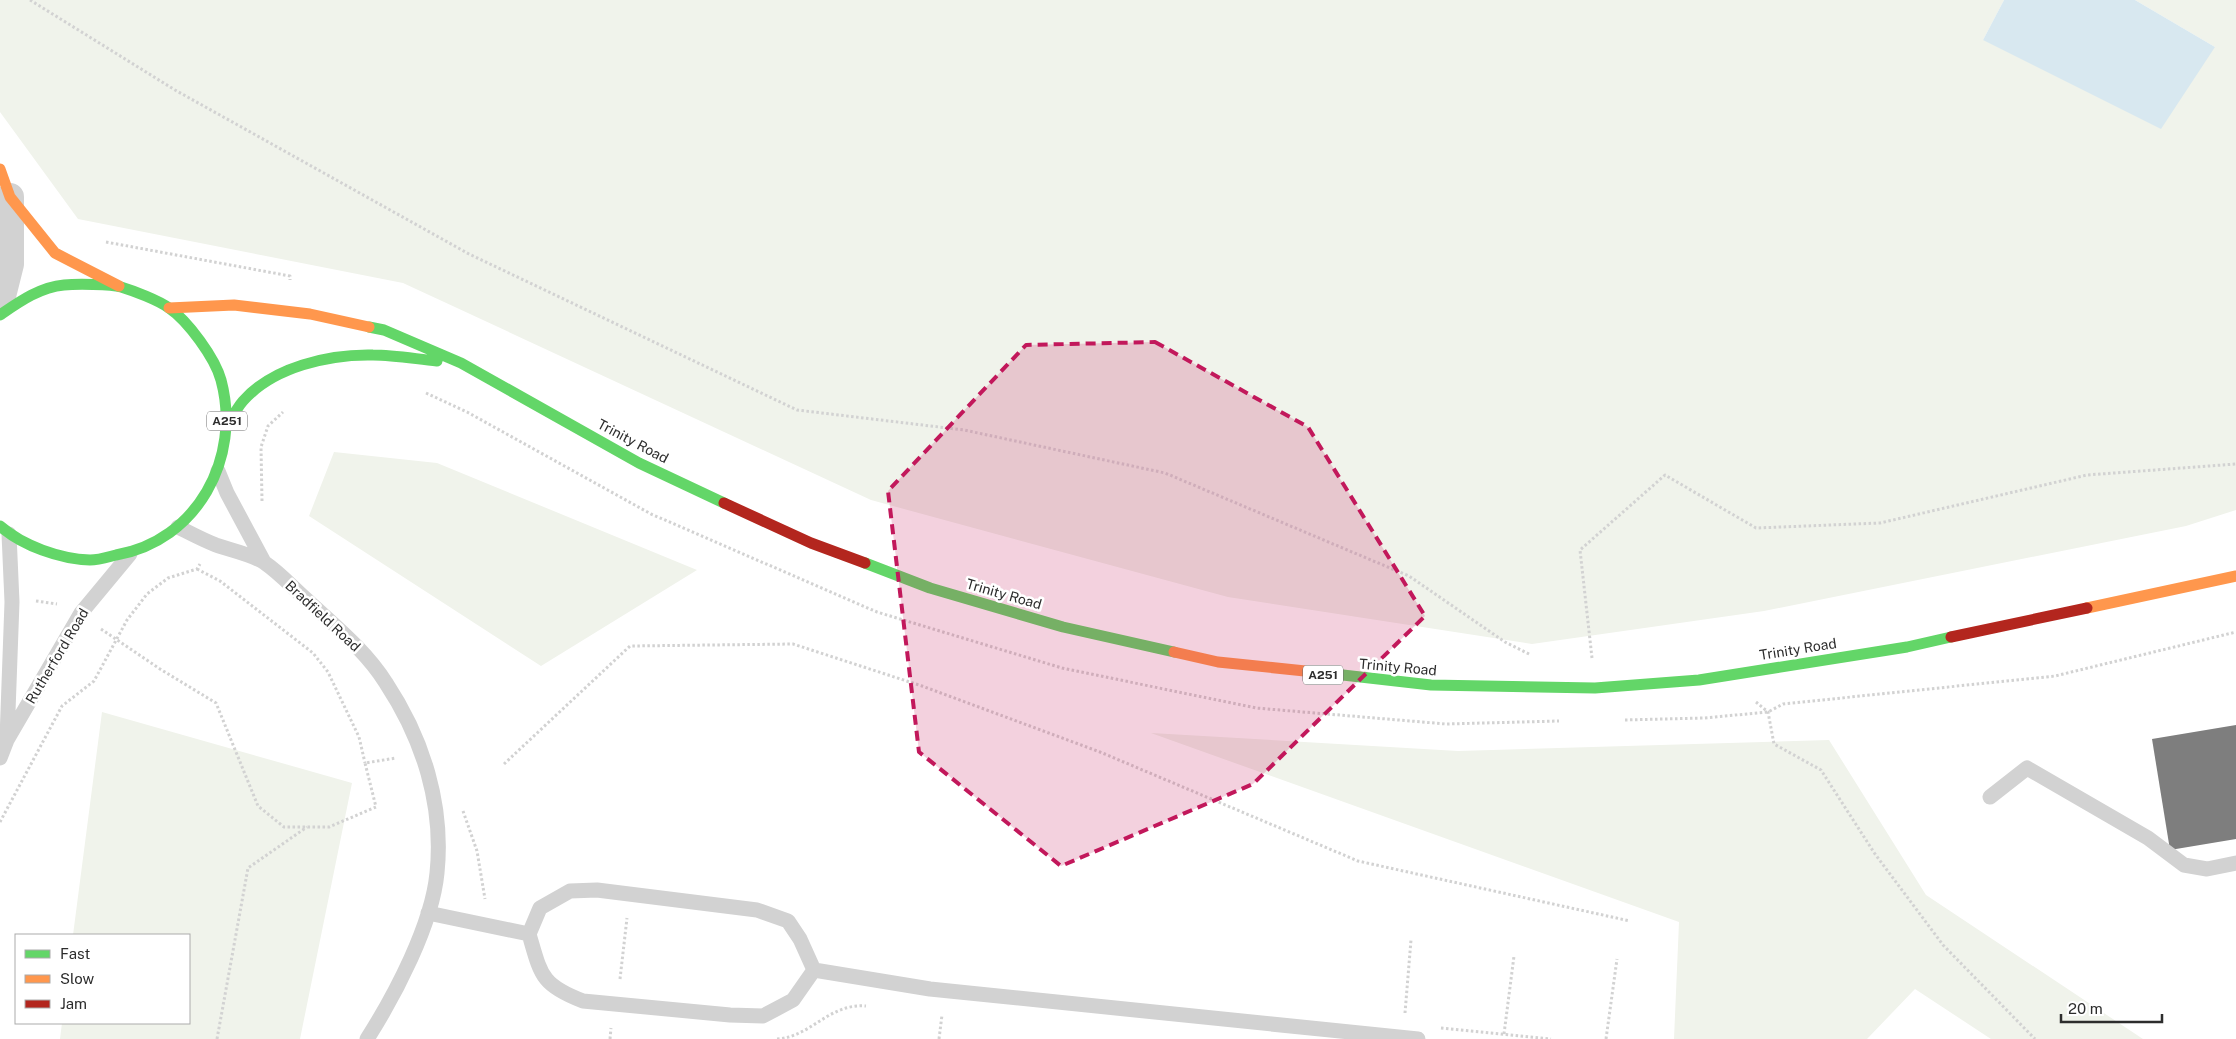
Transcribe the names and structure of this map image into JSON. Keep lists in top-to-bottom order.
{
  "streets": {
    "main road": ["A251", "Trinity Road"],
    "lane": ["Bradfield Road", "Rutherford Road"]
  },
  "crossings": [
    ["Trinity Road", "Bradfield Road"],
    ["Trinity Road", "Rutherford Road"]
  ],
  "legend": ["Fast", "Slow", "Jam"],
  "scale_bar": "20 m"
}
